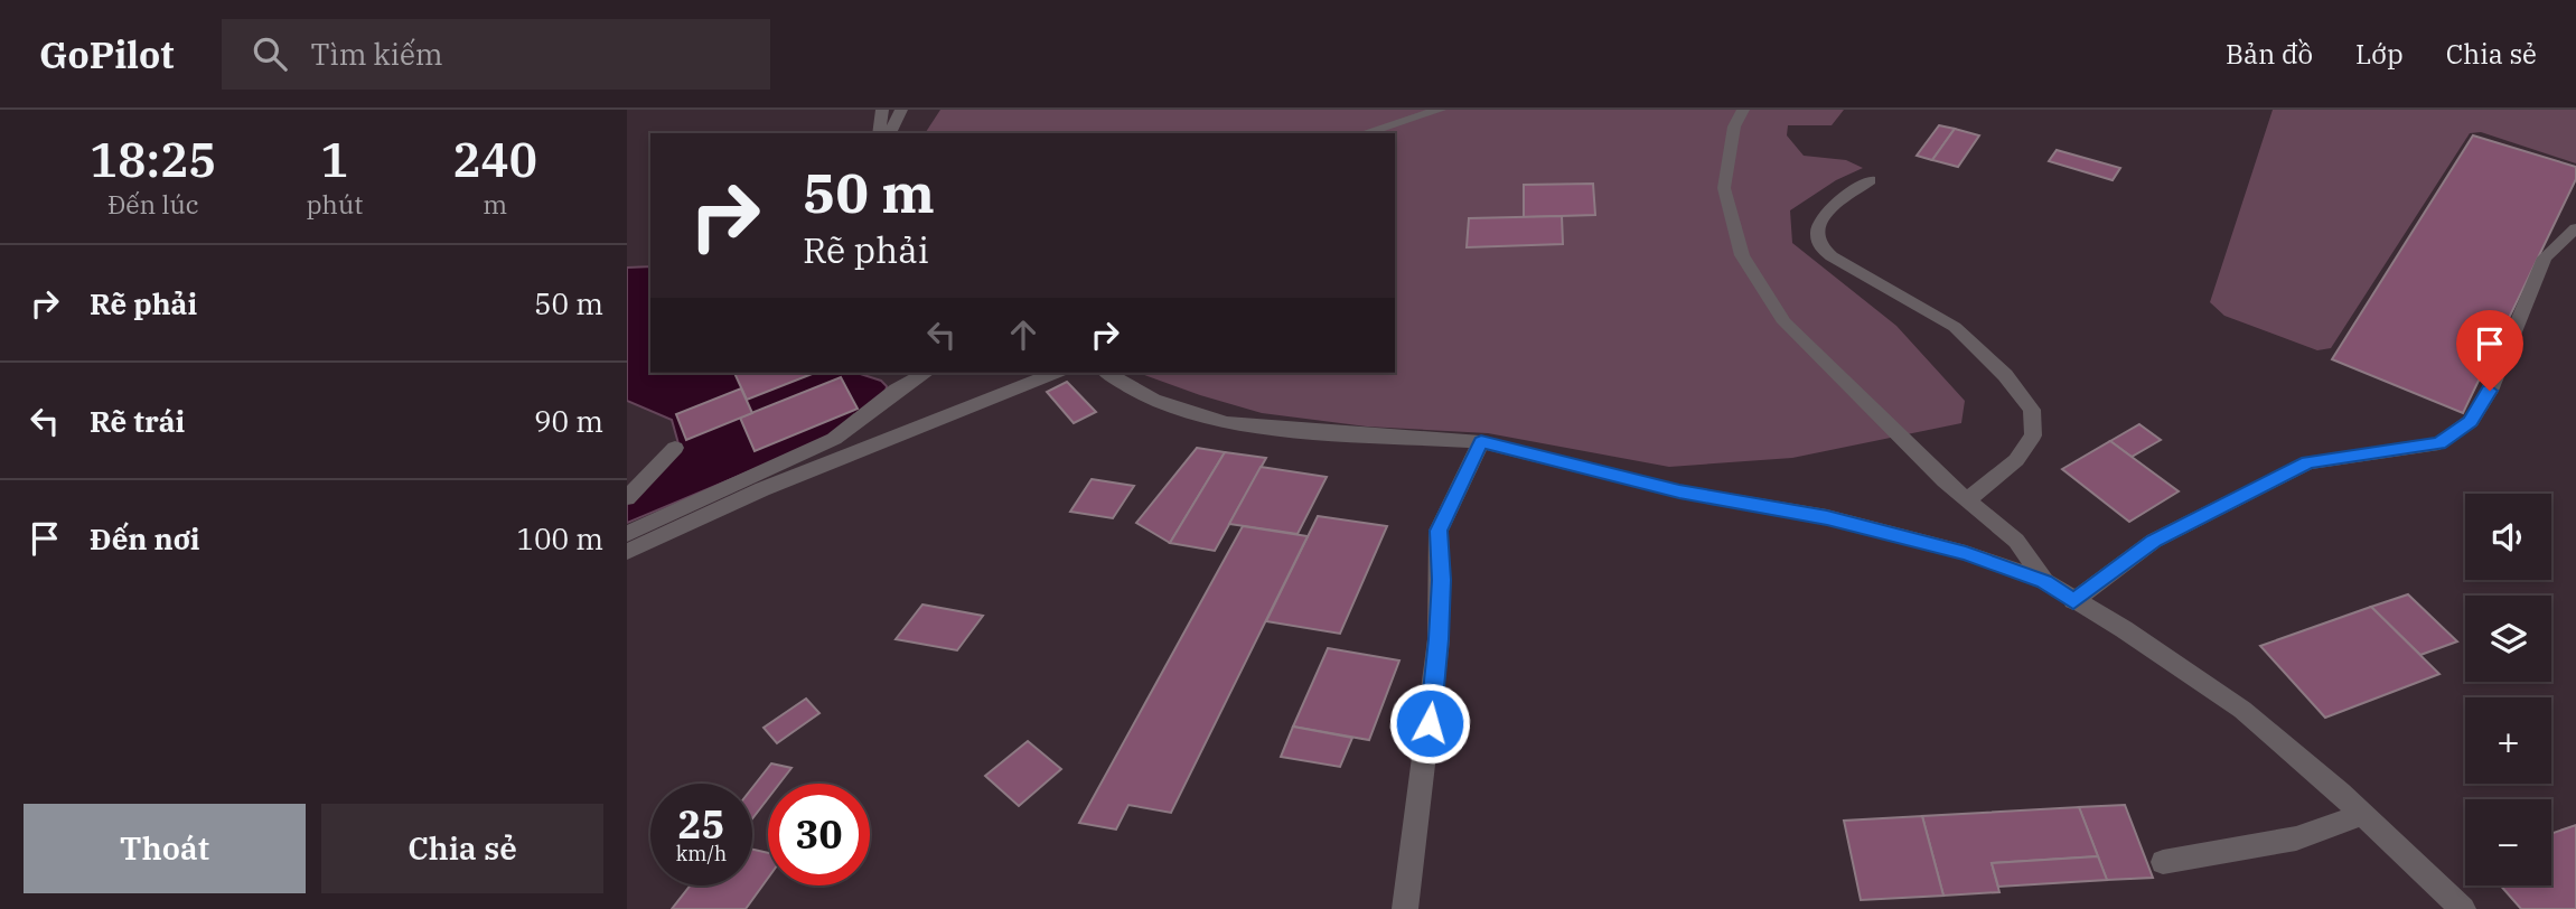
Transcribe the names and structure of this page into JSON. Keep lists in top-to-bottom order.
{
  "page": {
    "header": "GoPilot",
    "search": "Tìm kiếm",
    "nav": ["Bản đồ", "Lớp", "Chia sẻ"],
    "eta": [
      "18:25",
      "Đến lúc",
      "1",
      "phút",
      "240",
      "m"
    ],
    "turn": ["50 m", "Rẽ phải"],
    "list": [
      {
        "name": "Rẽ phải",
        "value": "50 m"
      },
      {
        "name": "Rẽ trái",
        "value": "90 m"
      },
      {
        "name": "Đến nơi",
        "value": "100 m"
      }
    ],
    "map_buttons": ["+", "−"],
    "speed": "25 km/h",
    "limit": "30",
    "buttons": ["Thoát", "Chia sẻ"]
  }
}
